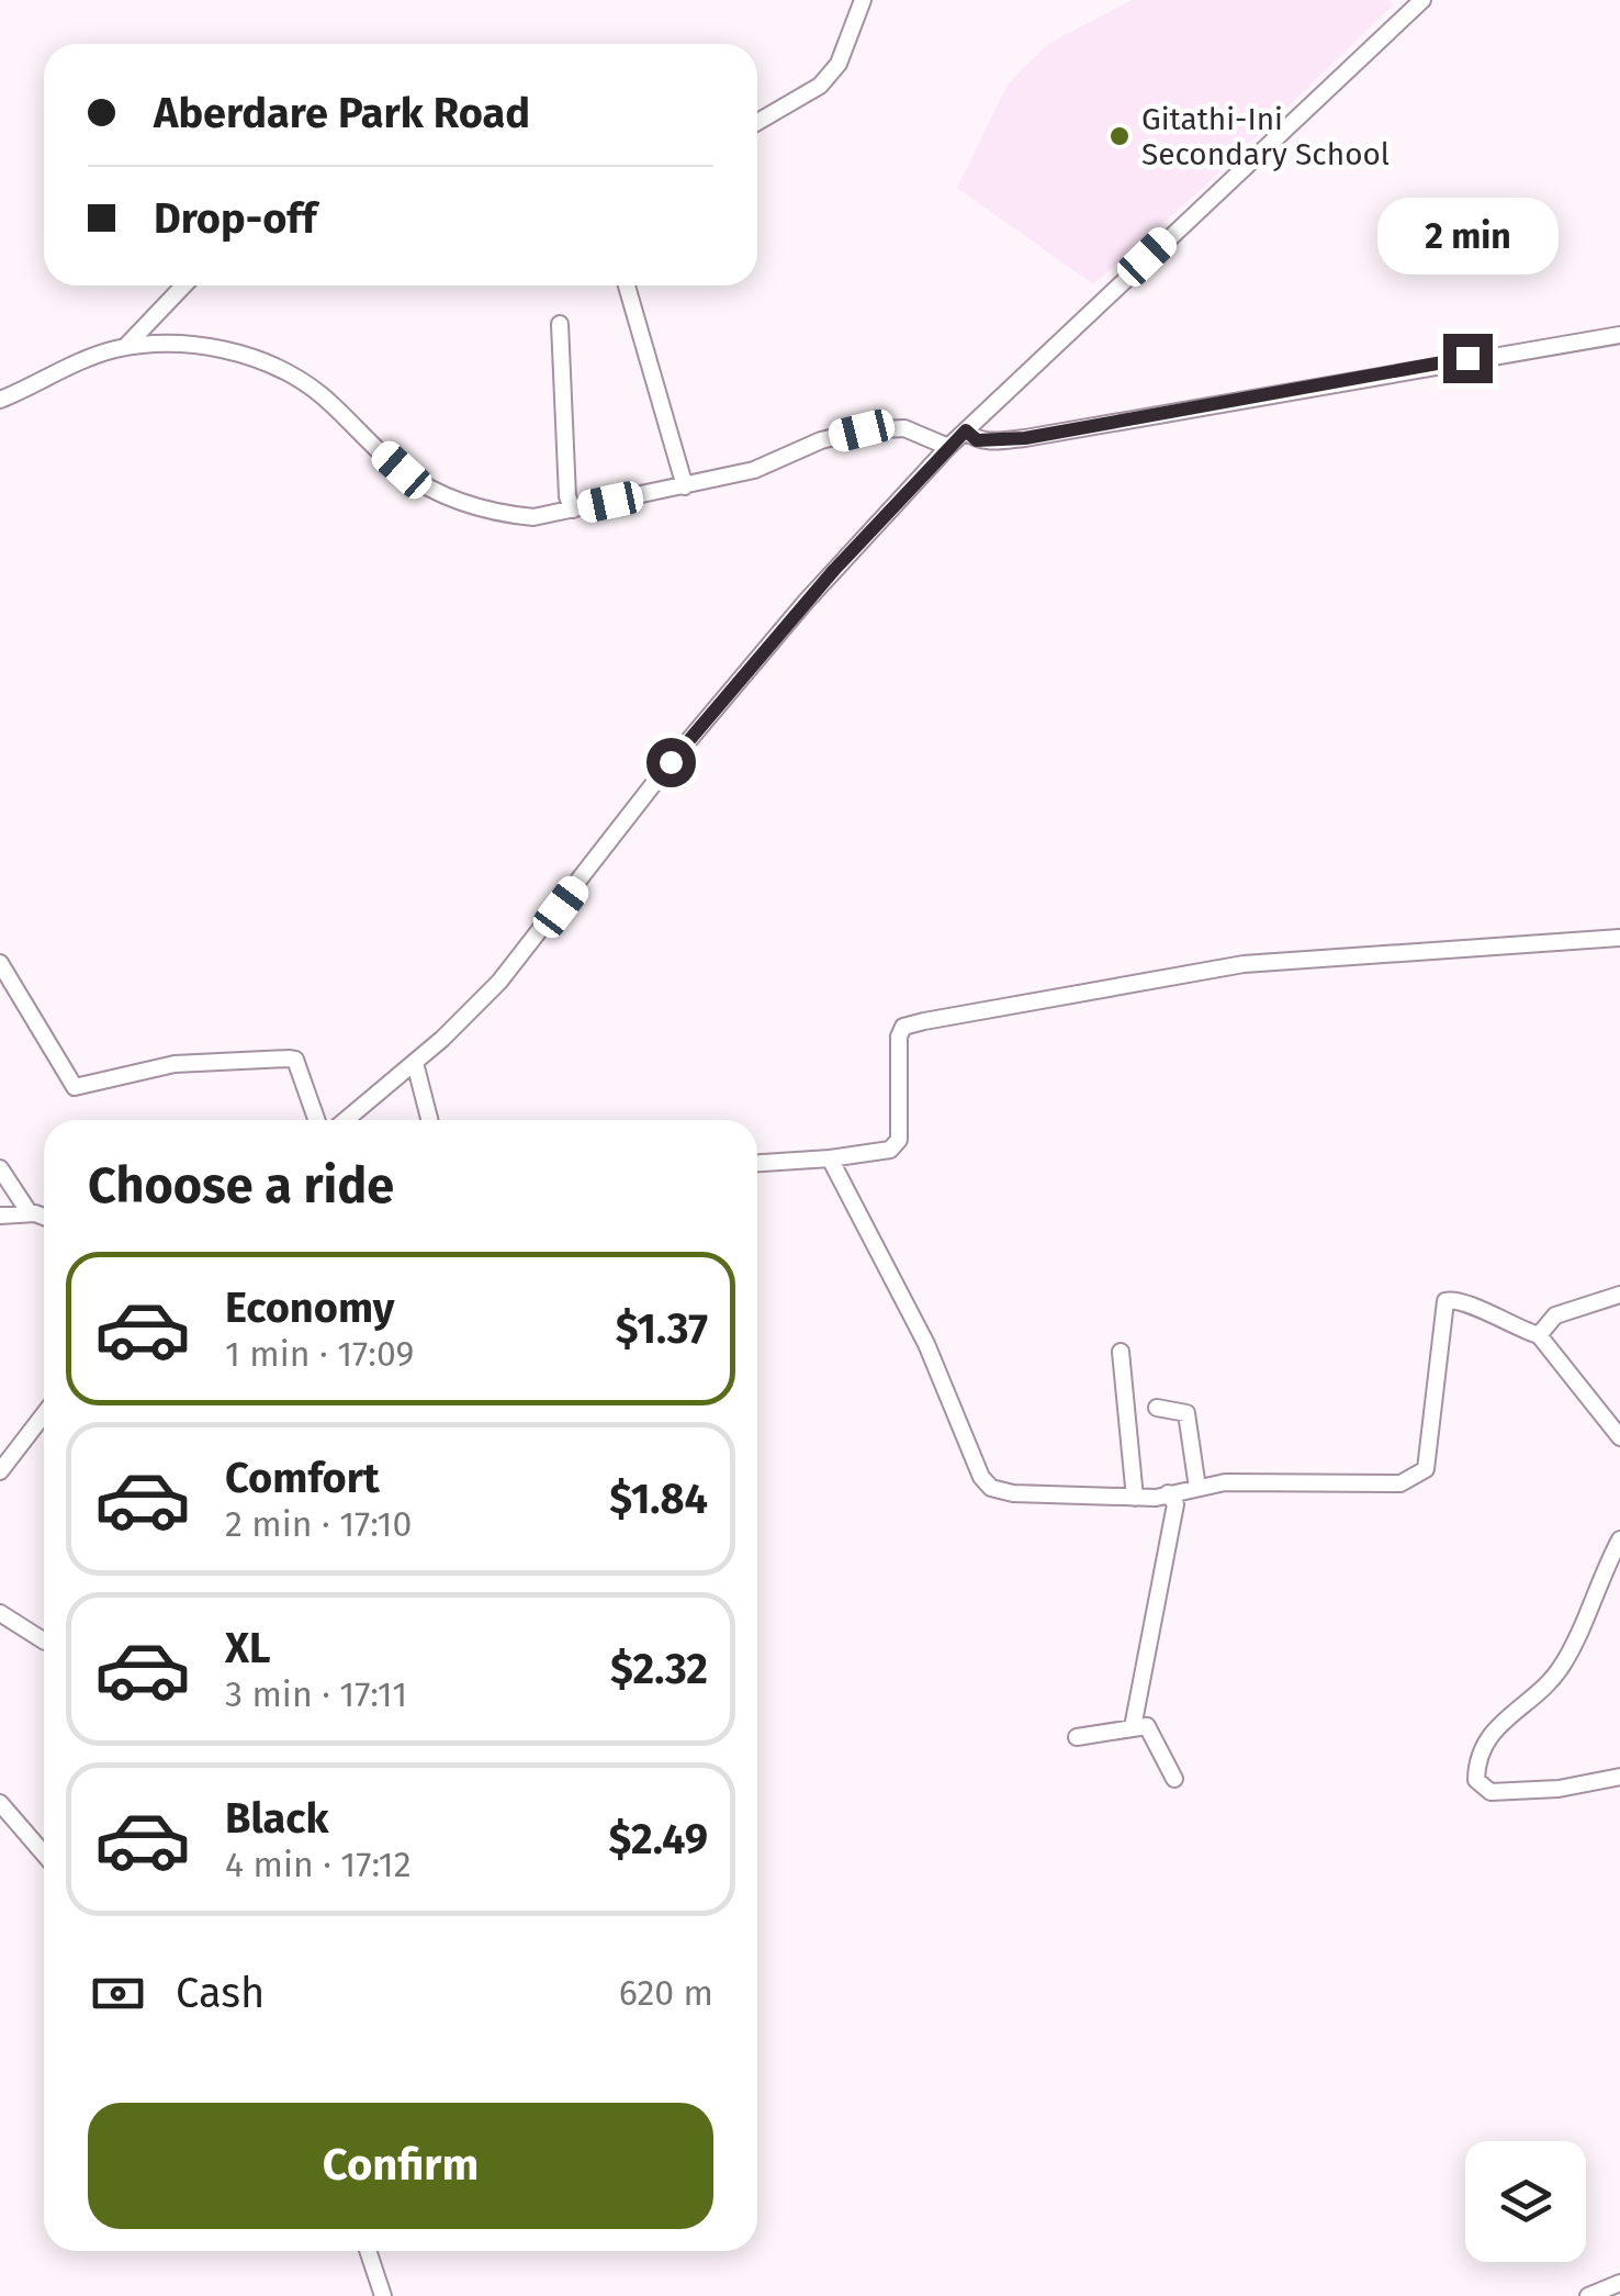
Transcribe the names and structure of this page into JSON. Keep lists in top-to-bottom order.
{
  "places": ["Gitathi-Ini Secondary School"],
  "page": {
    "banner": ["Aberdare Park Road", "Drop-off"],
    "bubble": "2 min",
    "heading": "Choose a ride",
    "list": [
      {
        "name": "Economy",
        "note": "1 min · 17:09",
        "value": "$1.37"
      },
      {
        "name": "Comfort",
        "note": "2 min · 17:10",
        "value": "$1.84"
      },
      {
        "name": "XL",
        "note": "3 min · 17:11",
        "value": "$2.32"
      },
      {
        "name": "Black",
        "note": "4 min · 17:12",
        "value": "$2.49"
      }
    ],
    "pay": ["Cash", "620 m"],
    "buttons": "Confirm"
  }
}
